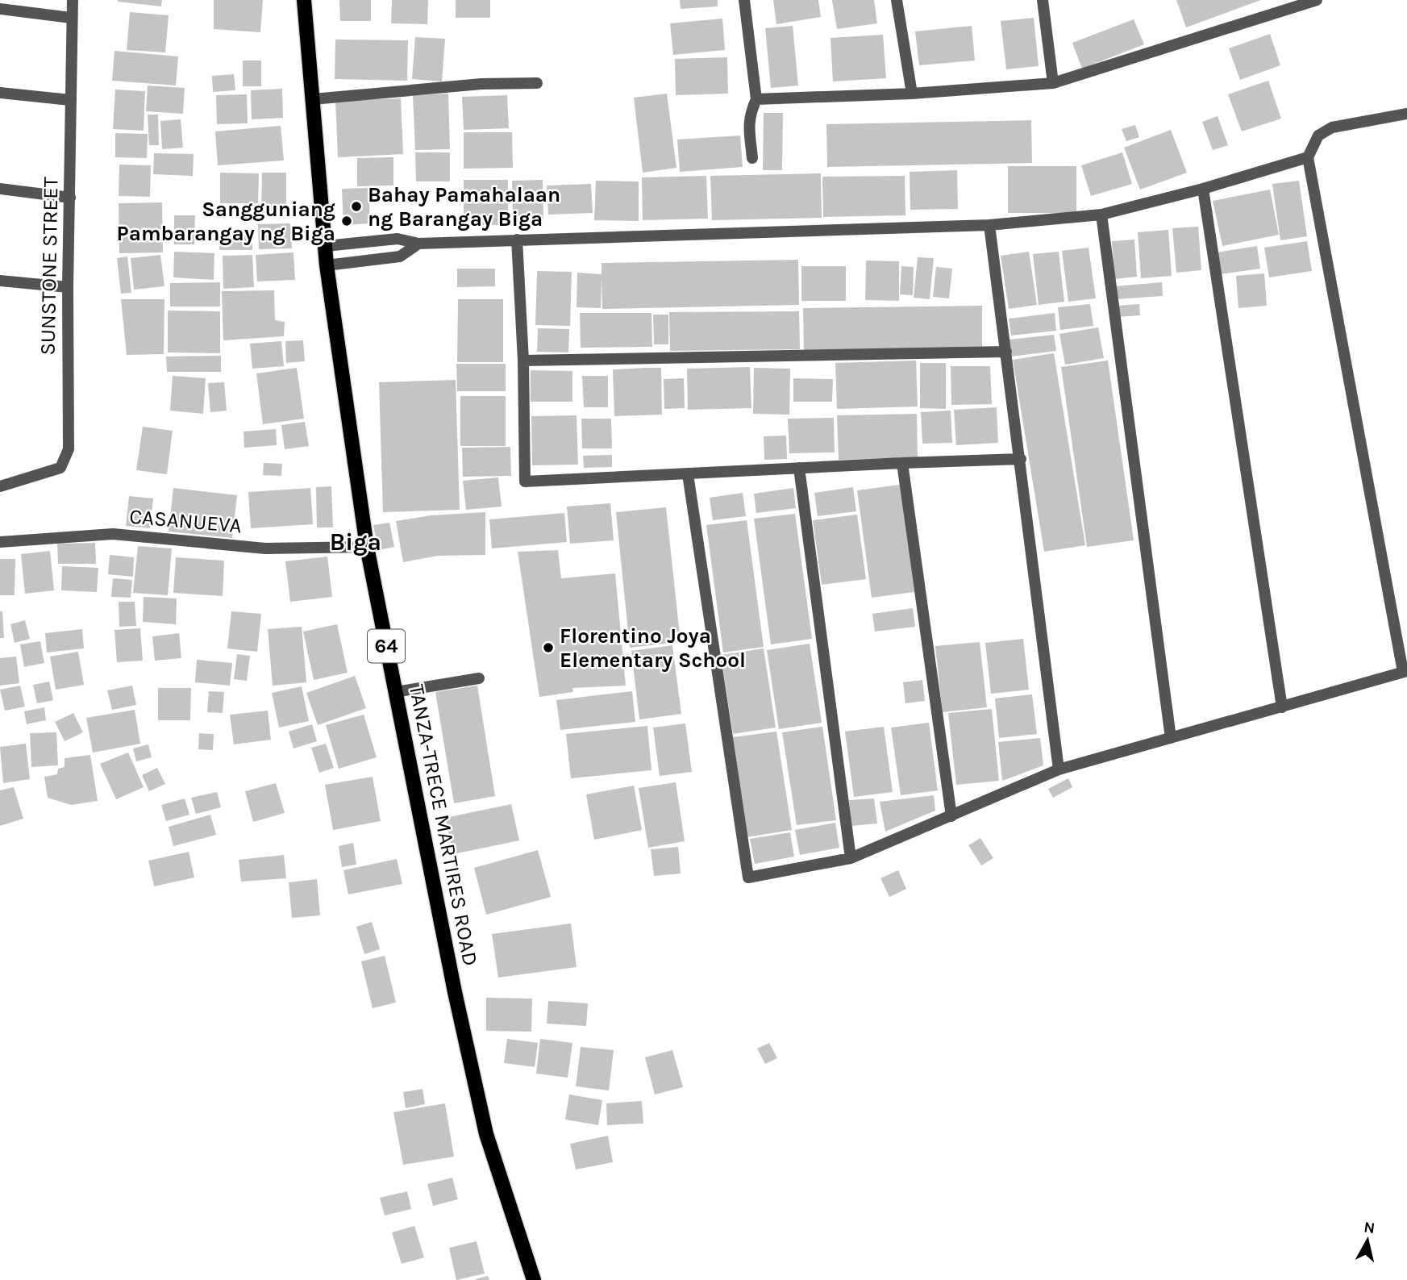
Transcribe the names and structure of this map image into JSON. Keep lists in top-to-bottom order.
{
  "streets": {
    "main road": ["64", "TANZA-TRECE MARTIRES ROAD"],
    "street": ["SUNSTONE STREET", "CASANUEVA"]
  },
  "crossings": [
    ["CASANUEVA", "TANZA-TRECE MARTIRES ROAD"]
  ],
  "districts": ["Biga"],
  "places": ["Bahay Pamahalaan ng Barangay Biga", "Sangguniang Pambarangay ng Biga", "Florentino Joya Elementary School"],
  "north": "top"
}
